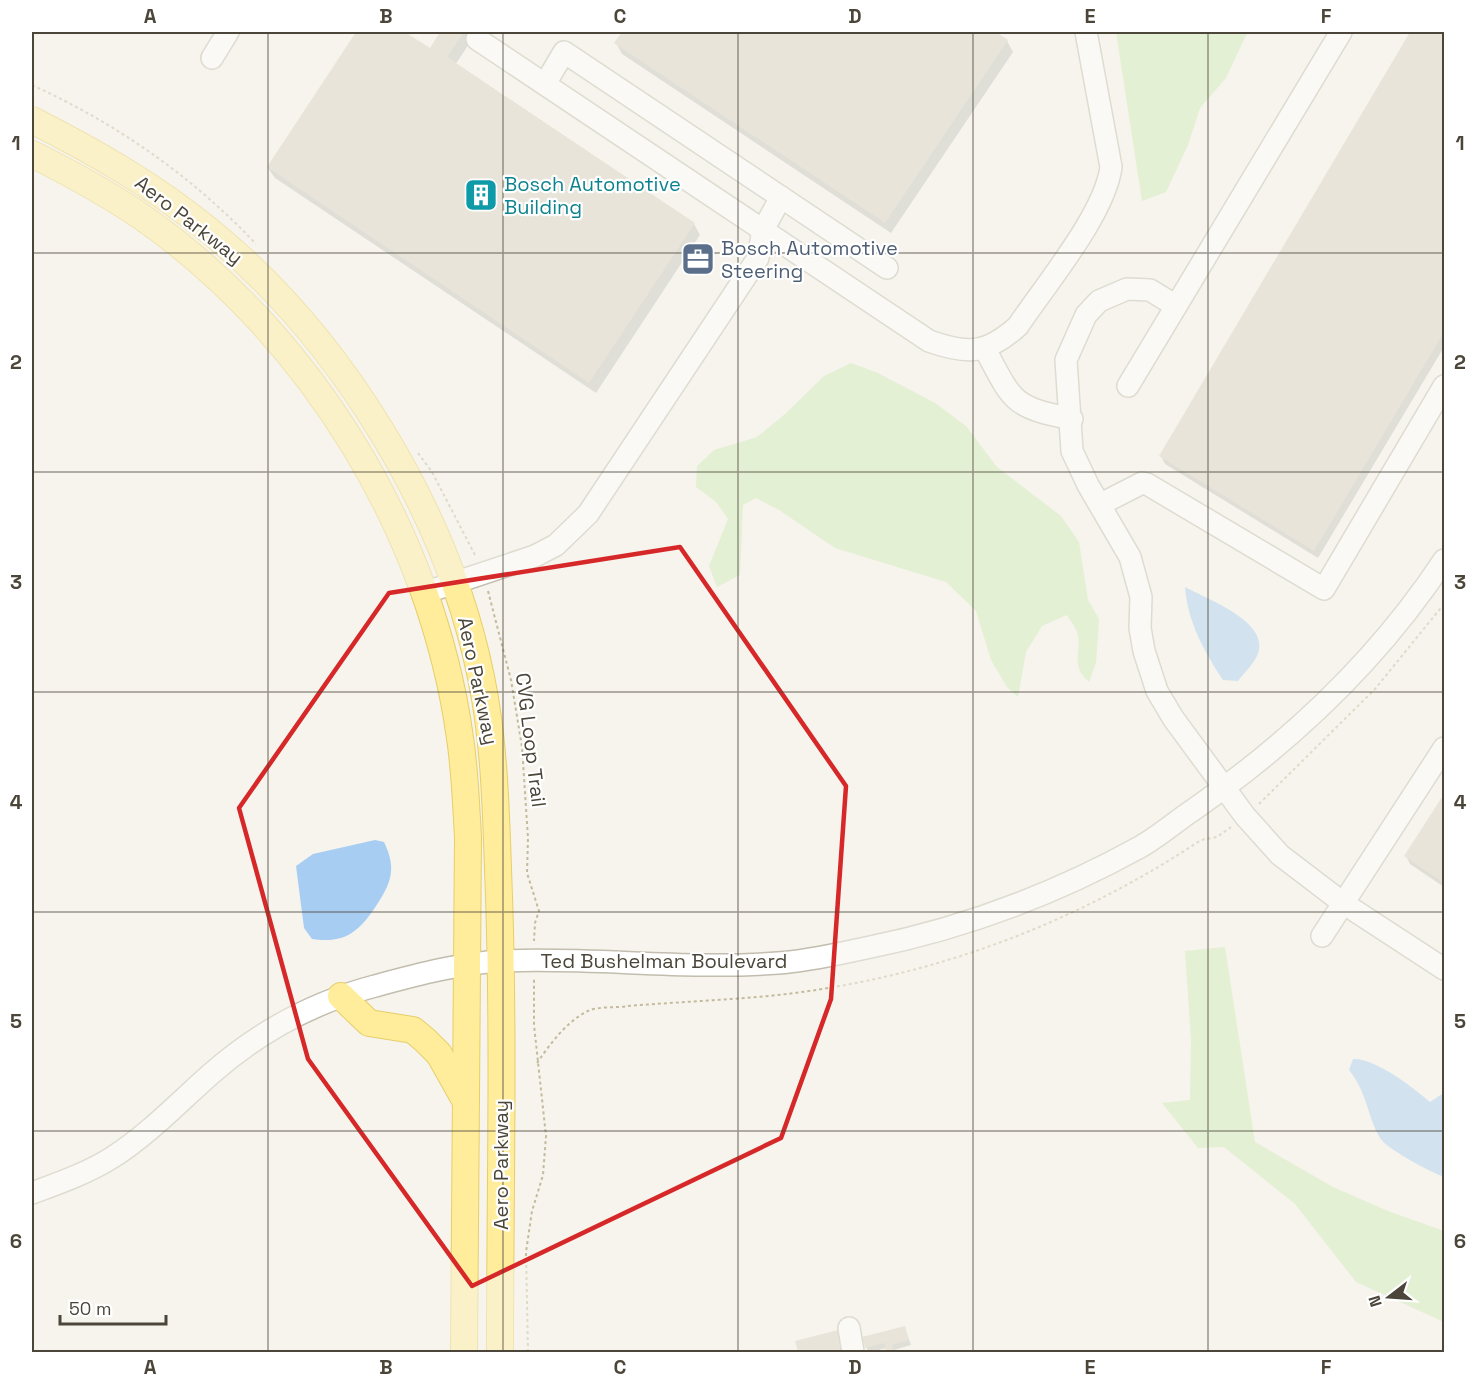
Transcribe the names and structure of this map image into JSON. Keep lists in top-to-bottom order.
{
  "streets": {
    "main road": ["Aero Parkway"],
    "street": ["Ted Bushelman Boulevard"],
    "path": ["CVG Loop Trail"]
  },
  "crossings": [
    ["Aero Parkway", "Ted Bushelman Boulevard"]
  ],
  "places": {
    "building": ["Bosch Automotive Building"],
    "office": ["Bosch Automotive Steering"]
  },
  "scale_bar": "50 m",
  "north": "left",
  "grid": {
    "columns": [
      "A",
      "B",
      "C",
      "D",
      "E",
      "F"
    ],
    "rows": [
      "1",
      "2",
      "3",
      "4",
      "5",
      "6"
    ]
  }
}
